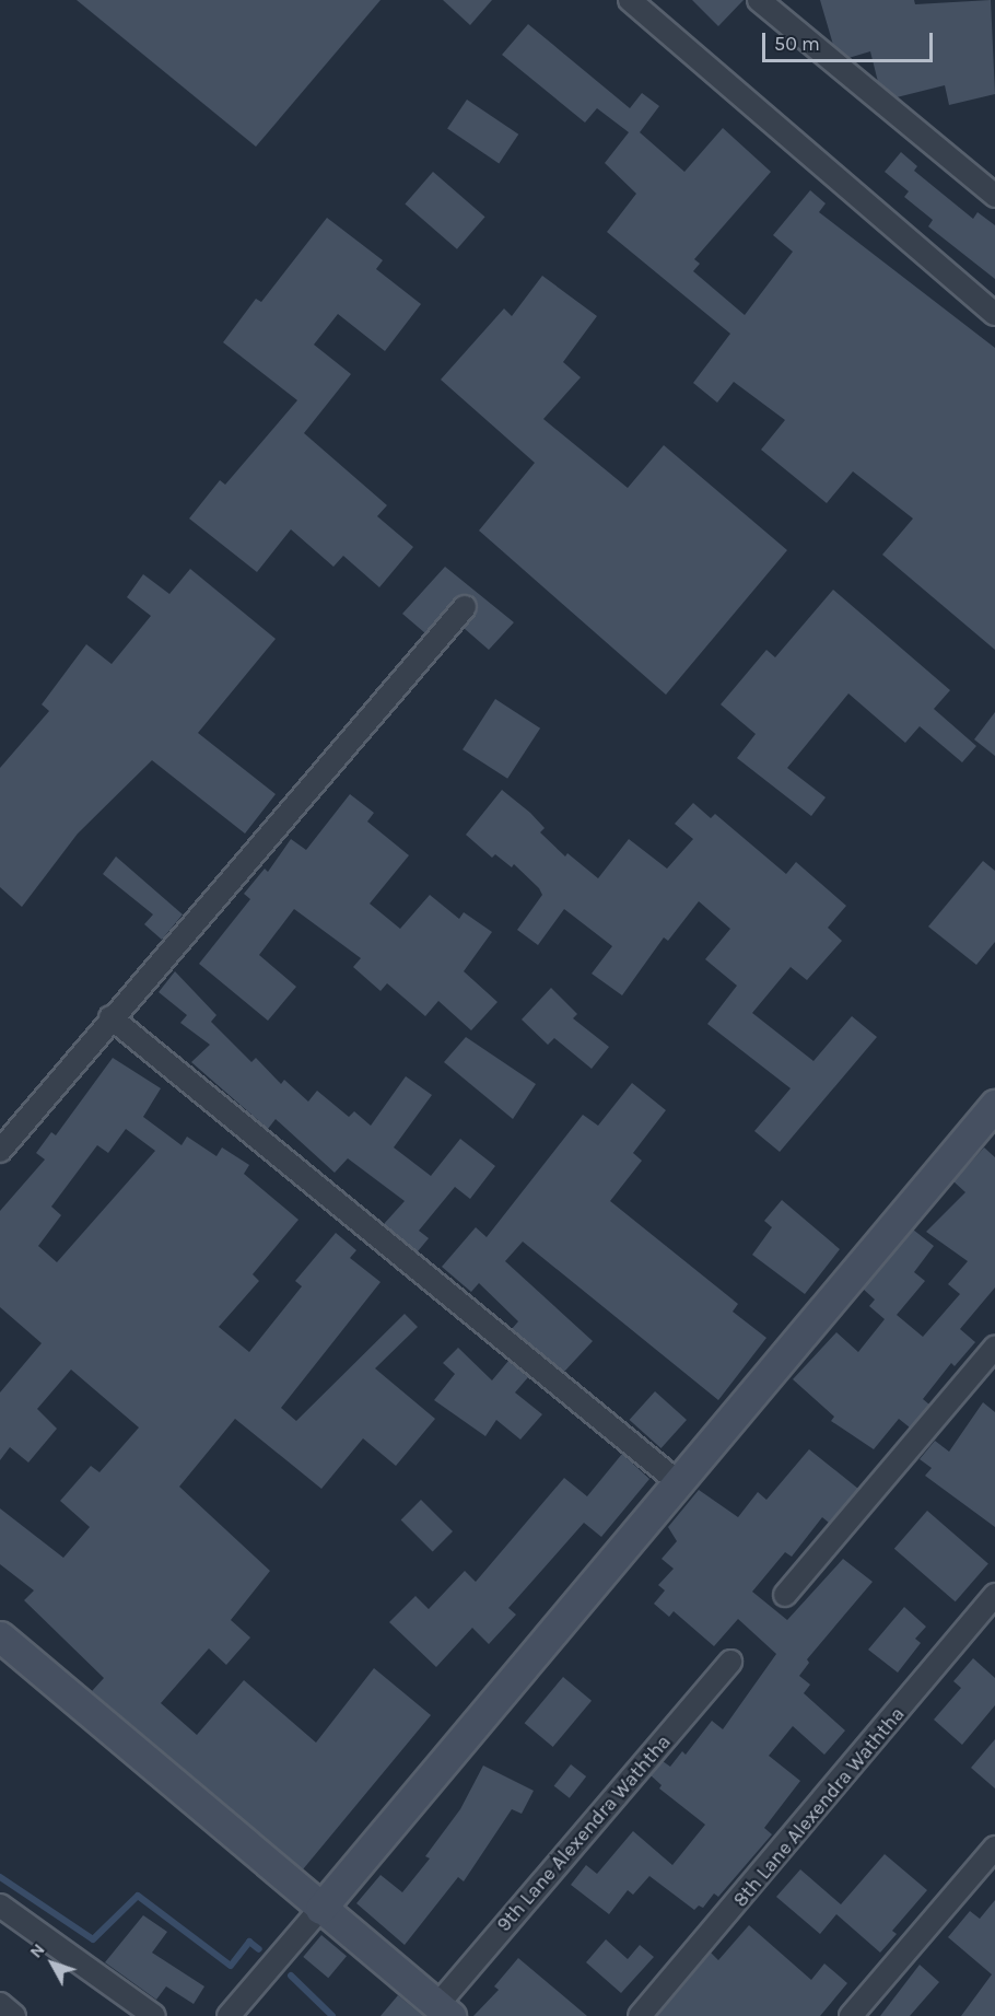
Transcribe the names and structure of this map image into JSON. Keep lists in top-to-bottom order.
{
  "streets": {
    "street": ["8th Lane Alexendra Waththa", "9th Lane Alexendra Waththa"]
  },
  "scale_bar": "50 m",
  "north": "top left"
}
